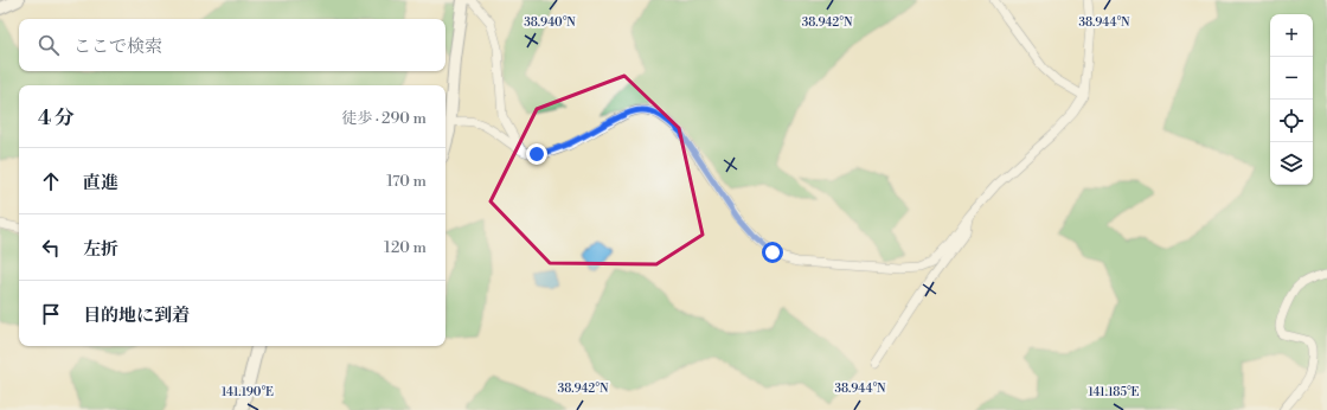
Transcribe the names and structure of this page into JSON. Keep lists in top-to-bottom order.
{
  "page": {
    "map_buttons": ["+", "−"],
    "search": "ここで検索",
    "heading": ["4 分", "徒歩 · 290 m"],
    "list": [
      ["直進", "170 m"],
      ["左折", "120 m"],
      "目的地に到着"
    ]
  },
  "coordinates": [
    "38.940°N",
    "38.942°N",
    "38.944°N",
    "141.190°E",
    "141.185°E"
  ]
}
